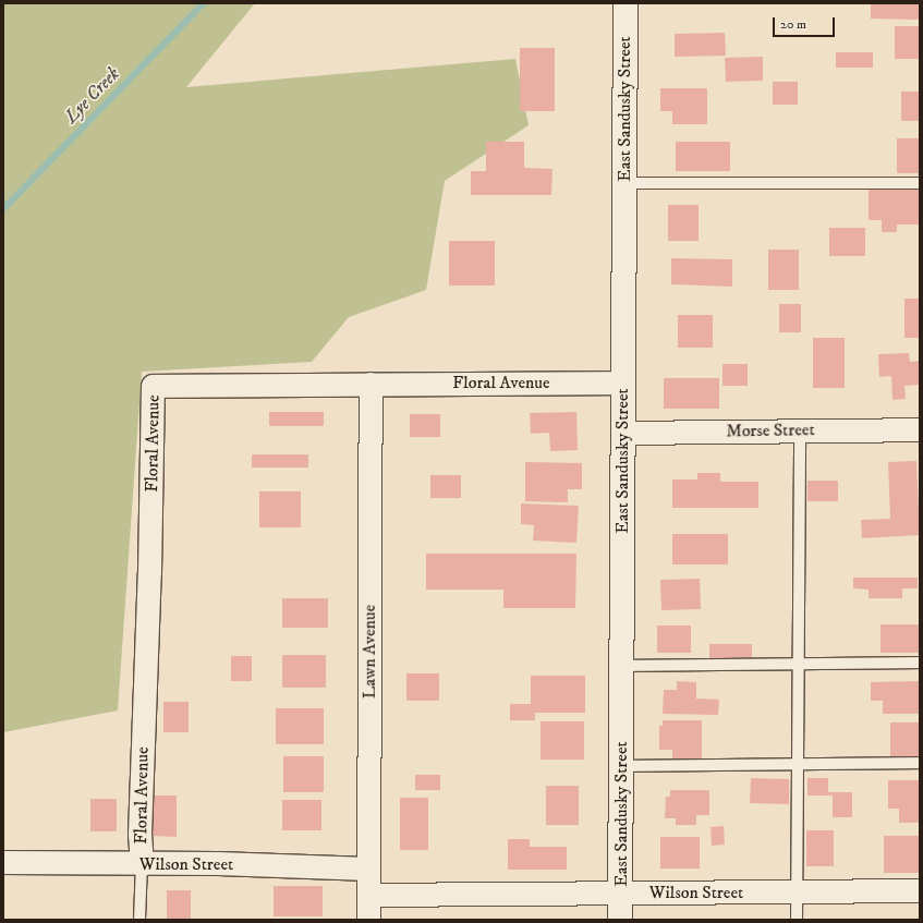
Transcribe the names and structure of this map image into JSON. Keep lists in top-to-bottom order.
{
  "streets": {
    "main road": ["East Sandusky Street"],
    "street": [
      "Floral Avenue",
      "Morse Street",
      "Lawn Avenue",
      "Wilson Street"
    ]
  },
  "crossings": [
    ["East Sandusky Street", "Floral Avenue"],
    ["East Sandusky Street", "Morse Street"],
    ["East Sandusky Street", "Wilson Street"],
    ["Floral Avenue", "Lawn Avenue"],
    ["Floral Avenue", "Wilson Street"],
    ["Lawn Avenue", "Wilson Street"]
  ],
  "water": ["Lye Creek"],
  "scale_bar": "20 m"
}
